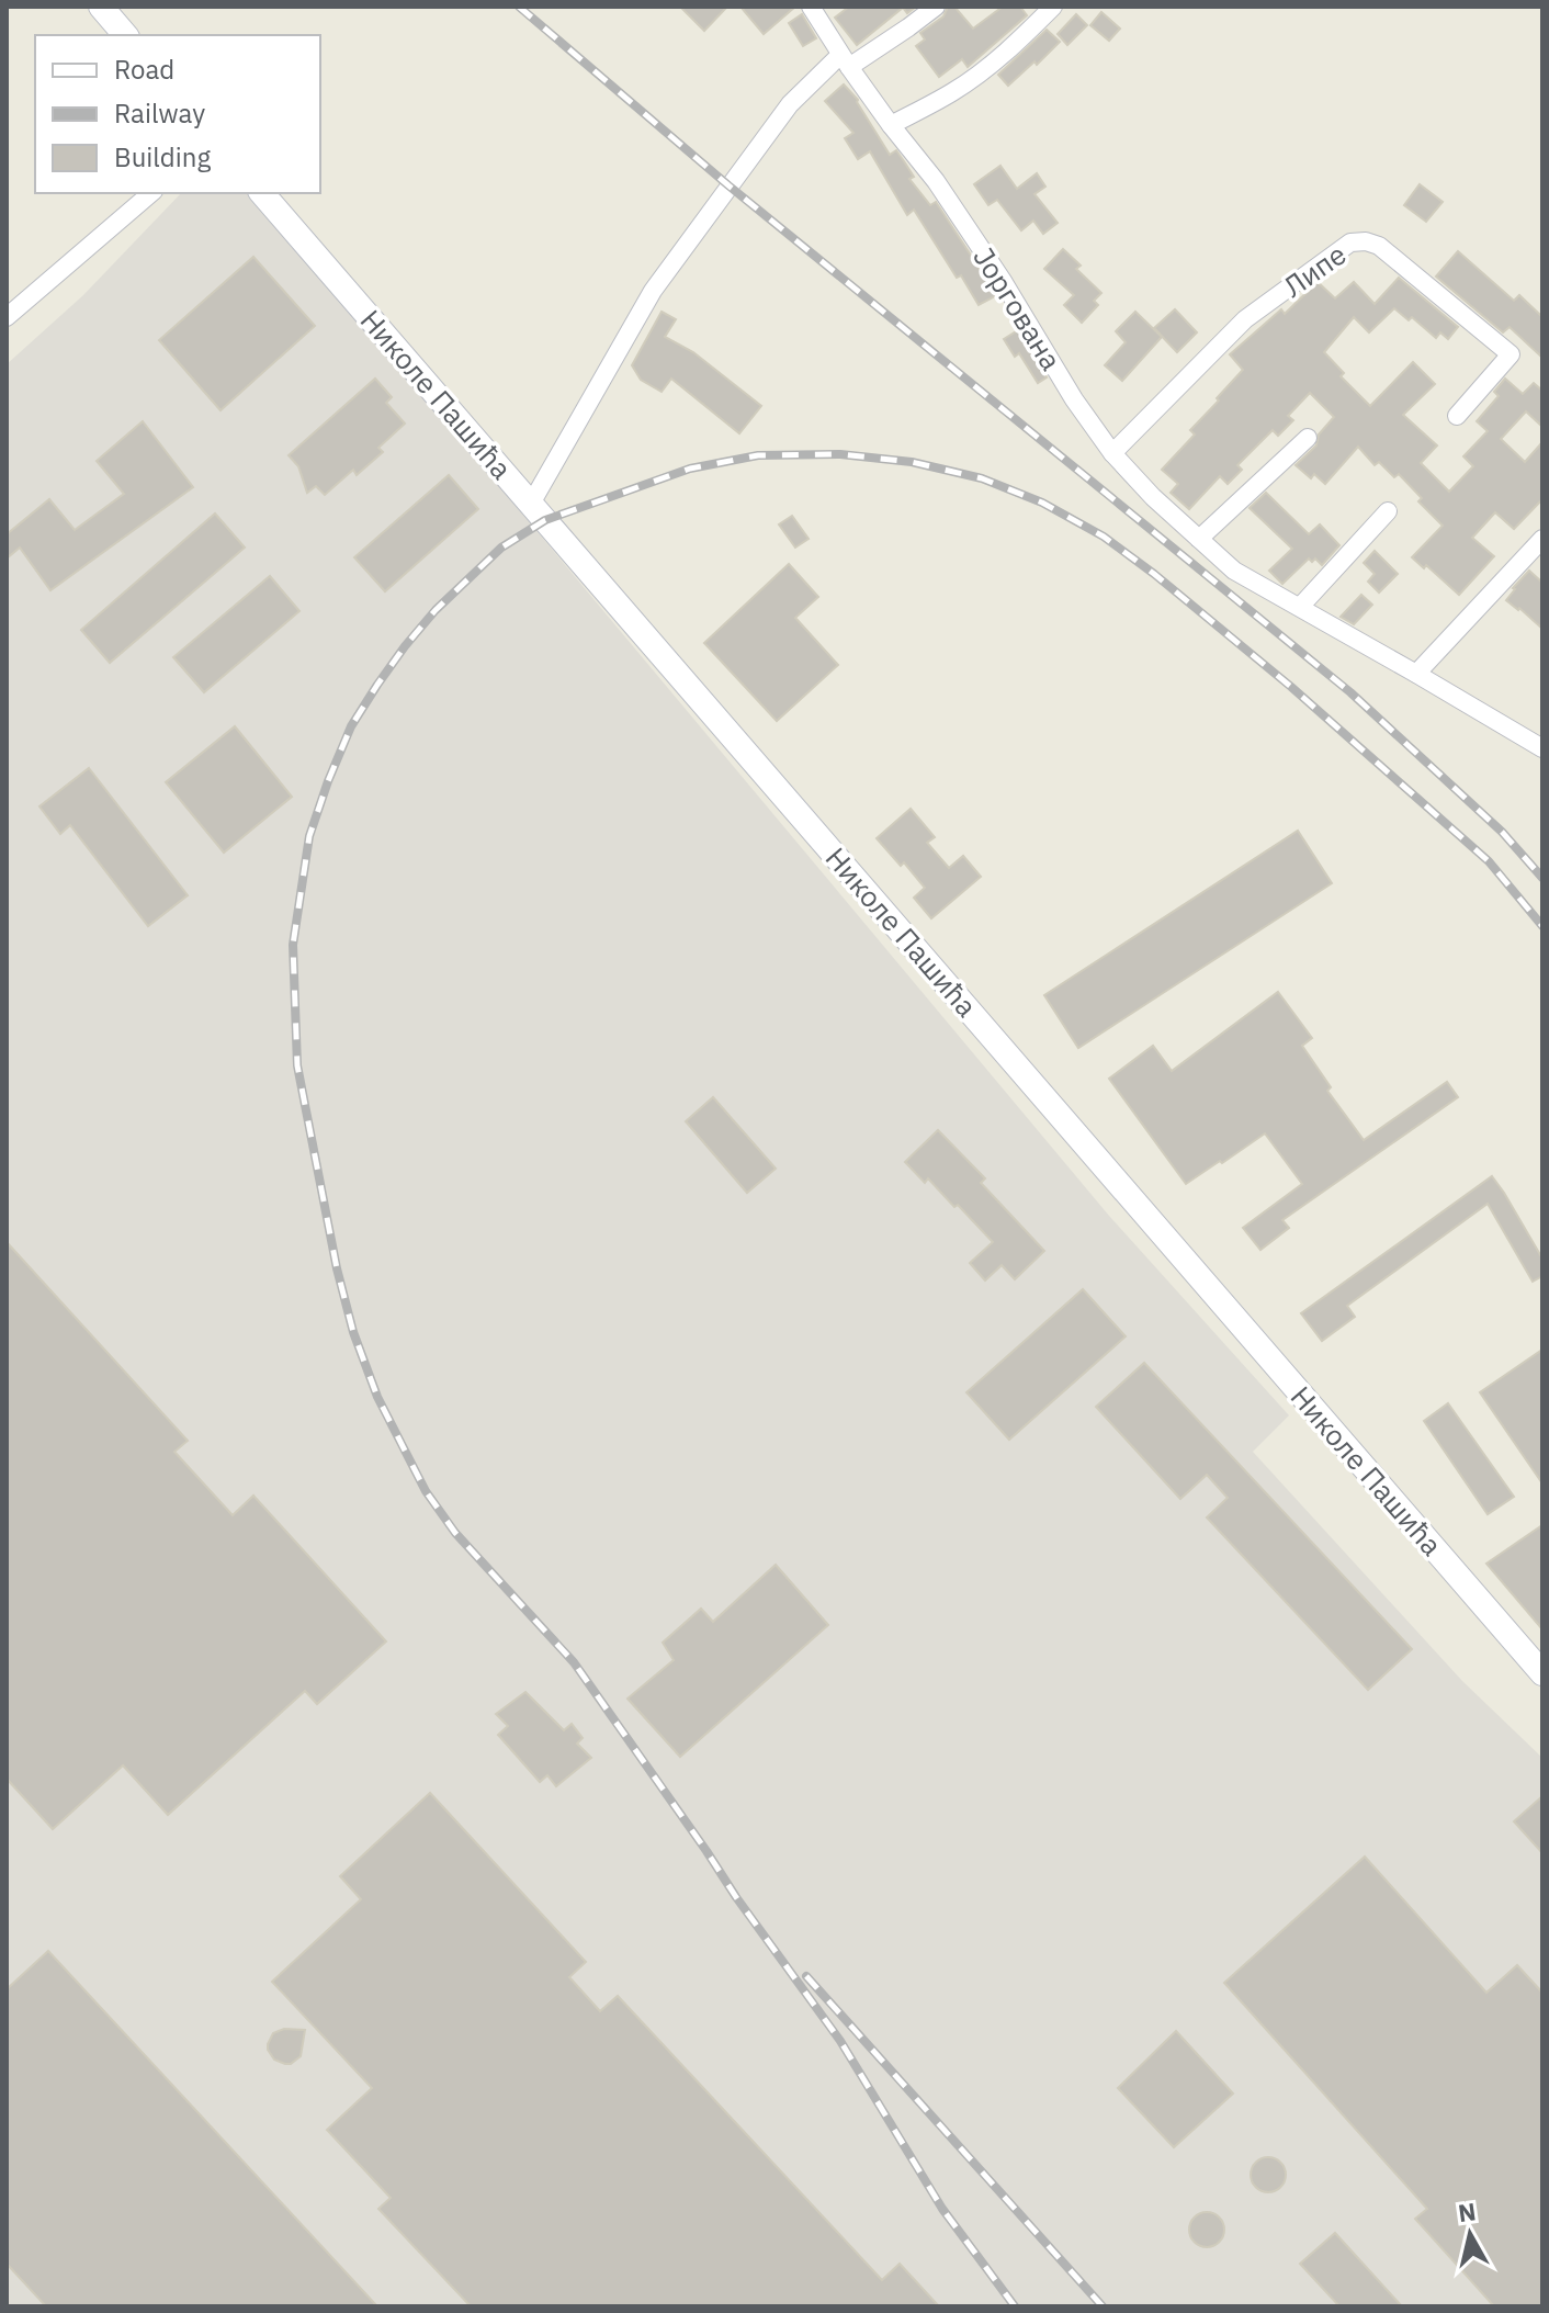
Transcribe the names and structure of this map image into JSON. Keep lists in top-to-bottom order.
{
  "streets": {
    "main road": ["Николе Пашића"],
    "street": ["Липе", "Јоргована"]
  },
  "crossings": [
    ["Липе", "Јоргована"]
  ],
  "legend": ["Road", "Railway", "Building"],
  "north": "top"
}
